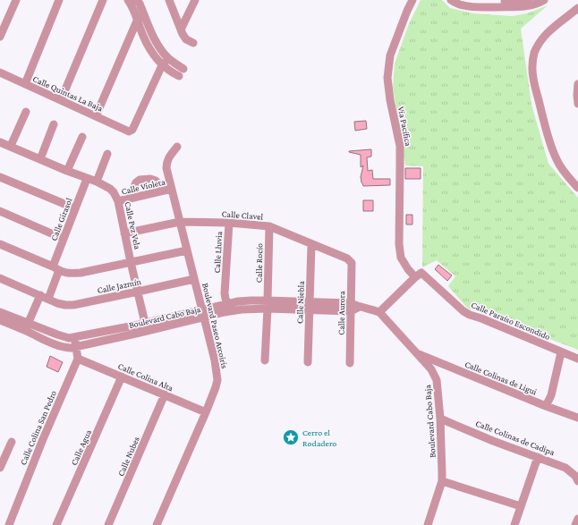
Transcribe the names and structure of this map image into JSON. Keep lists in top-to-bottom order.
{
  "streets": {
    "street": [
      "Calle Quintas La Baja",
      "Vía Pacífica",
      "Calle Violeta",
      "Calle Clavel",
      "Calle Girasol",
      "Calle Pez Vela",
      "Calle Lluvia",
      "Calle Rocío",
      "Calle Jazmín",
      "Calle Niebla",
      "Calle Aurora",
      "Boulevard Cabo Baja",
      "Calle Paraíso Escondido",
      "Boulevard Paseo Arcoiris",
      "Calle Colina Alta",
      "Calle Colinas de Ligui",
      "Calle Colina San Pedro",
      "Calle Colinas de Cadipa",
      "Calle Agua",
      "Calle Nubes"
    ]
  },
  "crossings": [
    ["Vía Pacífica", "Calle Paraíso Escondido"],
    ["Calle Violeta", "Calle Pez Vela"],
    ["Calle Violeta", "Boulevard Paseo Arcoiris"],
    ["Calle Clavel", "Calle Pez Vela"],
    ["Calle Clavel", "Calle Lluvia"],
    ["Calle Clavel", "Calle Rocío"],
    ["Calle Clavel", "Calle Niebla"],
    ["Calle Clavel", "Calle Aurora"],
    ["Calle Clavel", "Boulevard Paseo Arcoiris"],
    ["Calle Girasol", "Calle Pez Vela"],
    ["Calle Girasol", "Calle Jazmín"],
    ["Calle Pez Vela", "Calle Jazmín"],
    ["Calle Pez Vela", "Boulevard Cabo Baja"],
    ["Calle Lluvia", "Boulevard Cabo Baja"],
    ["Calle Rocío", "Boulevard Cabo Baja"],
    ["Calle Jazmín", "Boulevard Paseo Arcoiris"],
    ["Calle Niebla", "Boulevard Cabo Baja"],
    ["Calle Aurora", "Boulevard Cabo Baja"],
    ["Boulevard Cabo Baja", "Boulevard Paseo Arcoiris"],
    ["Boulevard Cabo Baja", "Calle Colinas de Ligui"],
    ["Boulevard Cabo Baja", "Calle Colina San Pedro"],
    ["Boulevard Cabo Baja", "Calle Colinas de Cadipa"],
    ["Boulevard Paseo Arcoiris", "Calle Colina Alta"],
    ["Calle Colina Alta", "Calle Colina San Pedro"],
    ["Calle Colina Alta", "Calle Agua"],
    ["Calle Colina Alta", "Calle Nubes"]
  ],
  "places": {
    "place": ["Cerro el Rodadero"]
  }
}
